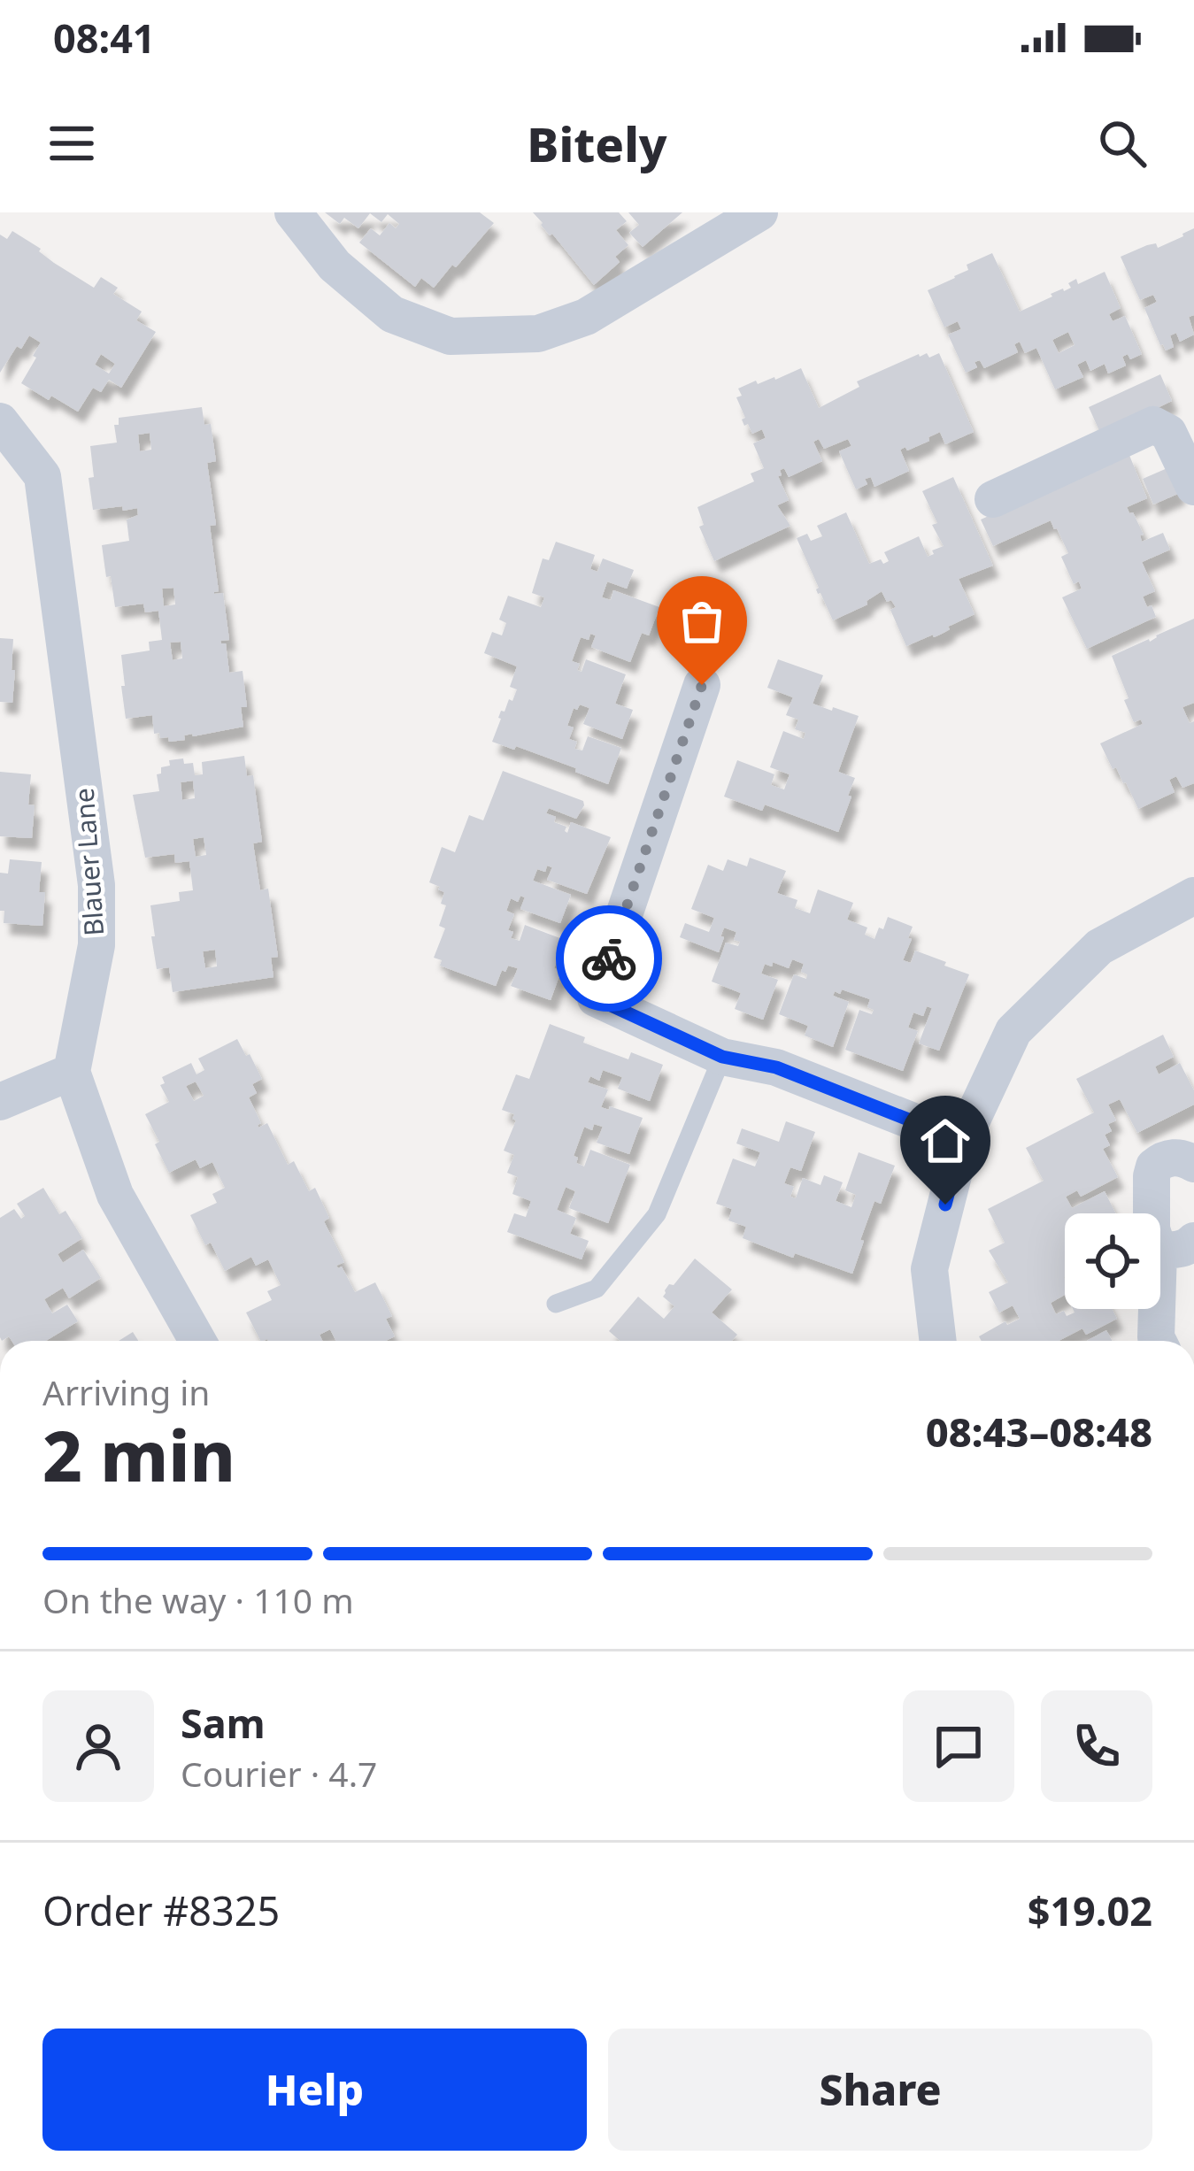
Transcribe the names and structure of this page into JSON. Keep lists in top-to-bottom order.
{
  "streets": {
    "street": ["Blauer Lane"]
  },
  "page": {
    "status": "08:41",
    "header": "Bitely",
    "heading": ["2 min", "Arriving in", "08:43–08:48"],
    "panel": [
      "Sam",
      "Courier · 4.7",
      "Order #8325",
      "$19.02"
    ],
    "bar": "On the way · 110 m",
    "buttons": ["Help", "Share"]
  }
}
